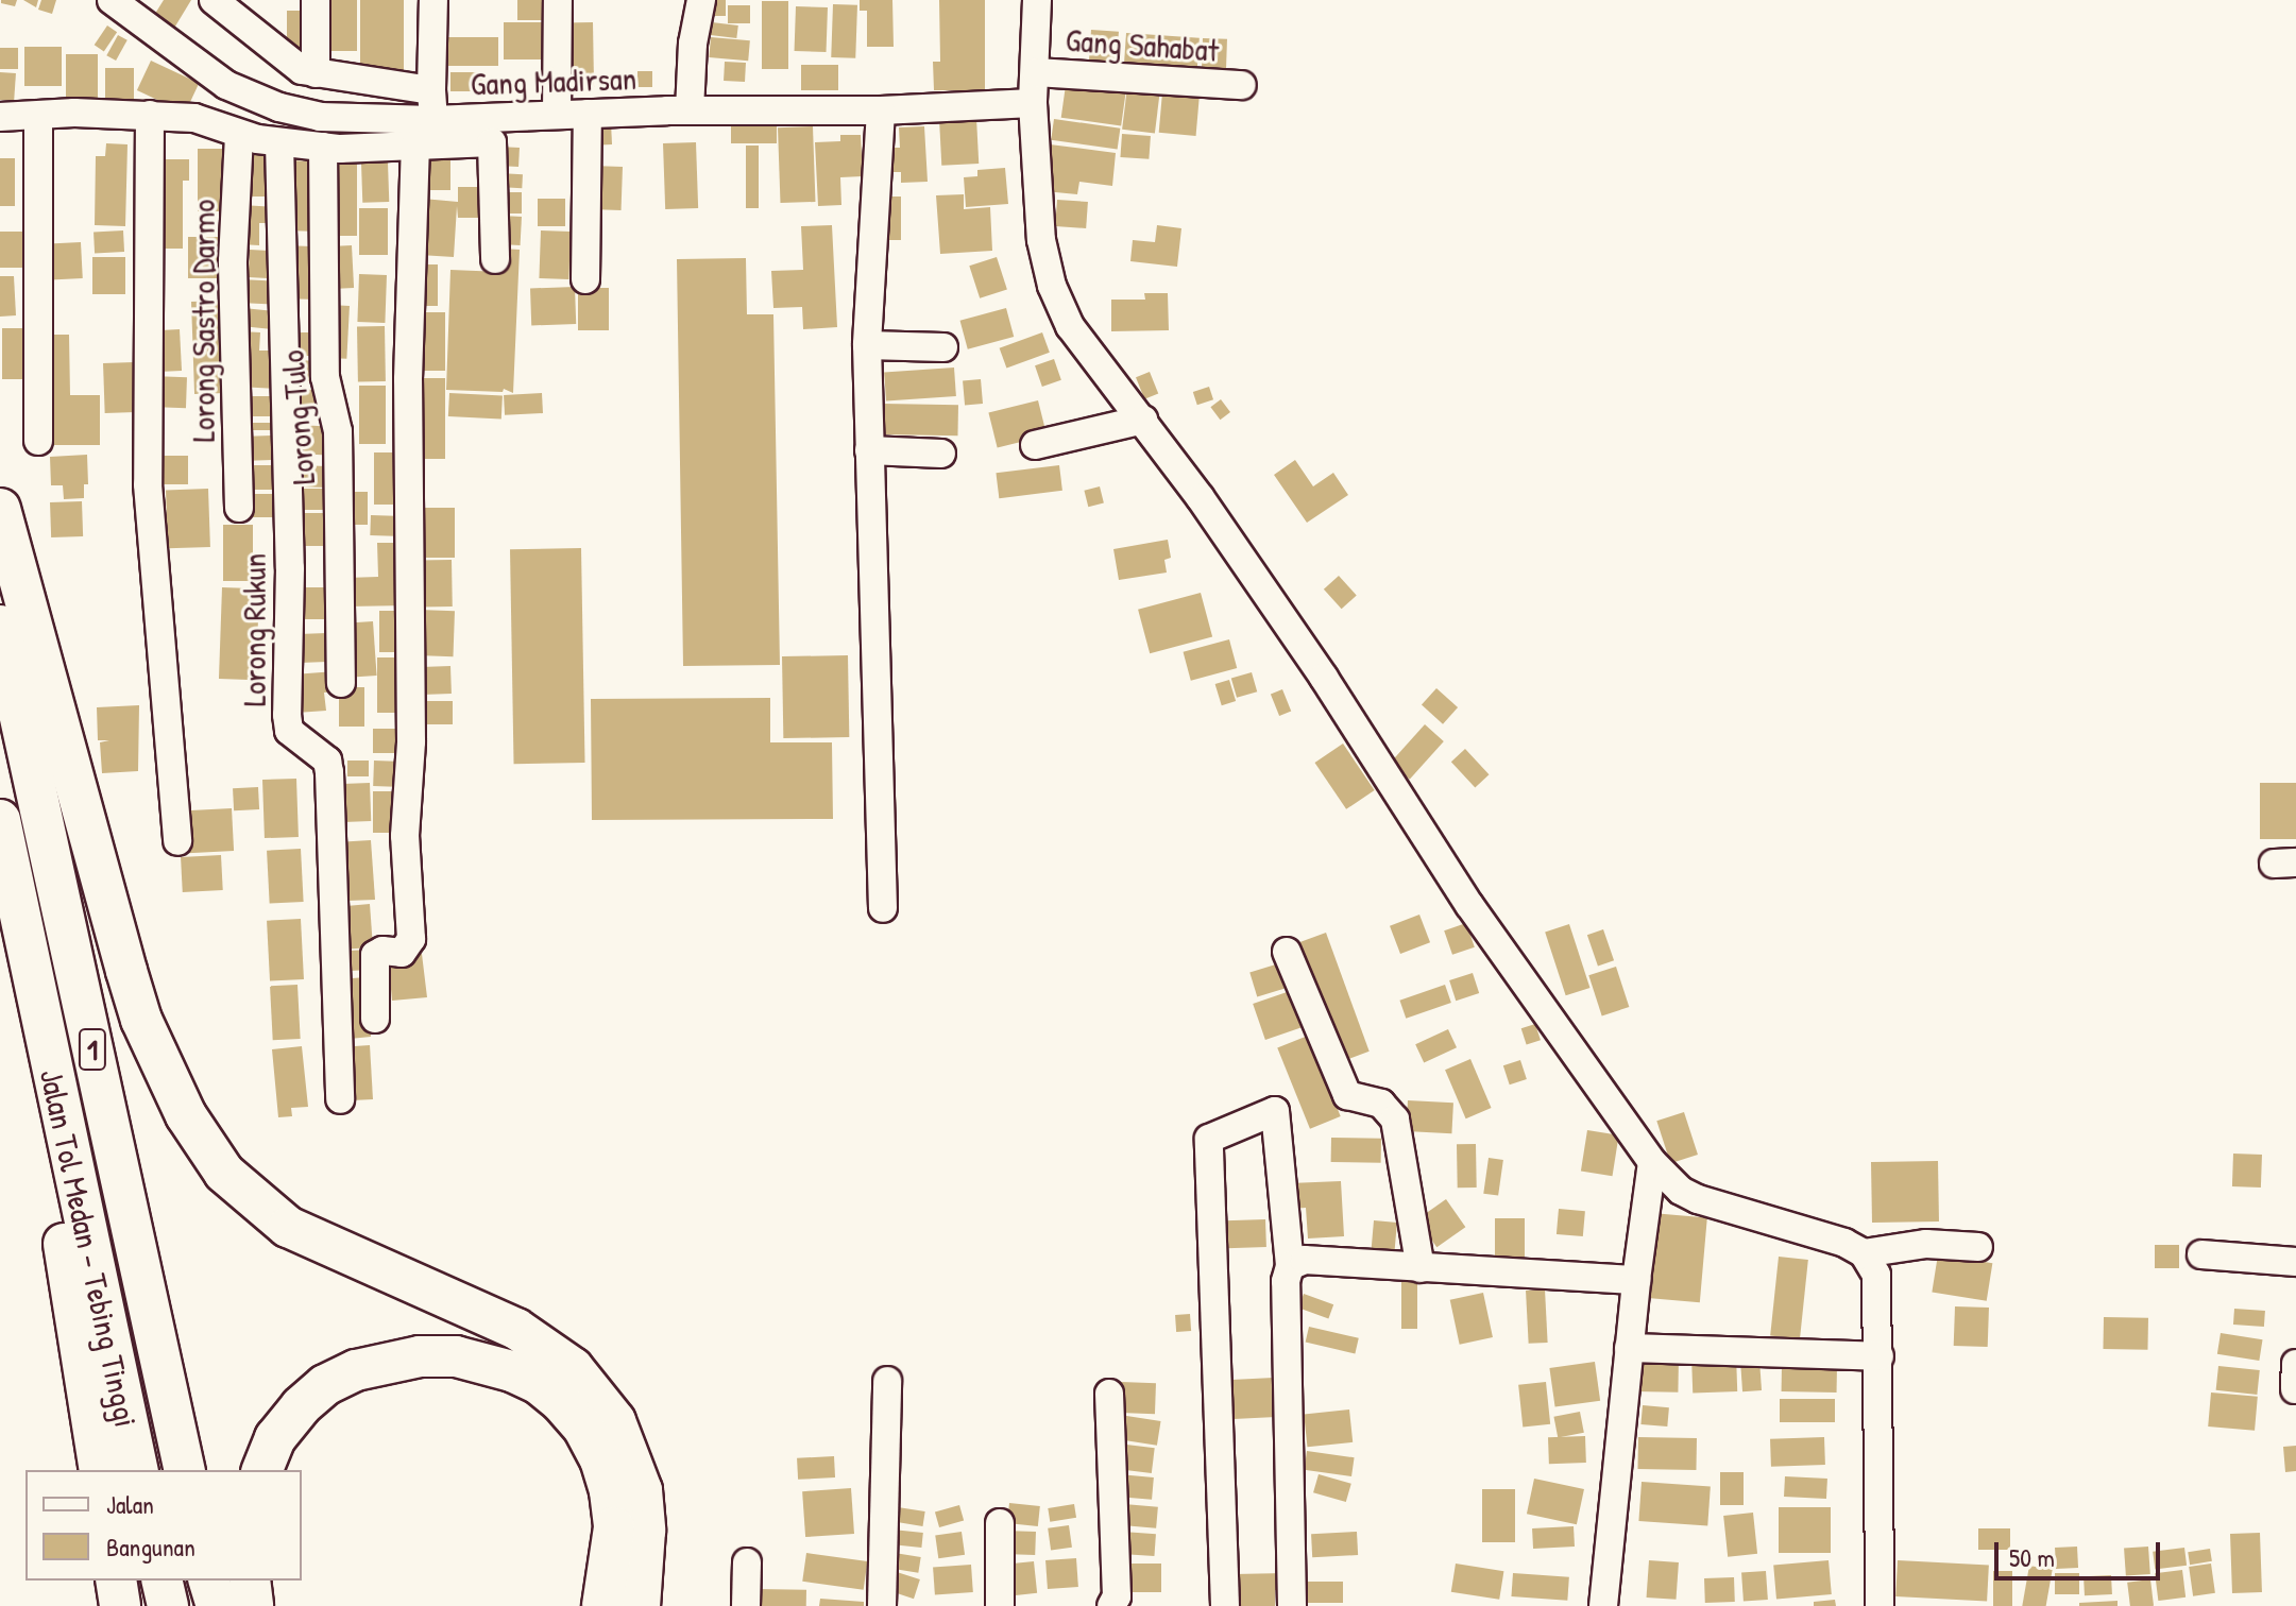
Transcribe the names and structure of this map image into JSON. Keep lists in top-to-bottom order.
{
  "streets": {
    "highway": ["1", "Jalan Tol Medan - Tebing Tinggi"],
    "street": [
      "Gang Sahabat",
      "Gang Madirsan",
      "Lorong Sastro Darmo",
      "Lorong Tulo",
      "Lorong Rukun"
    ]
  },
  "crossings": [
    ["1", "Jalan Tol Medan - Tebing Tinggi"]
  ],
  "legend": ["Jalan", "Bangunan"],
  "scale_bar": "50 m"
}
